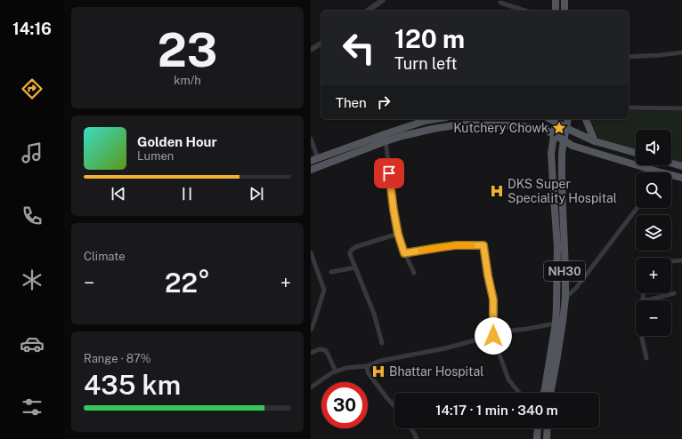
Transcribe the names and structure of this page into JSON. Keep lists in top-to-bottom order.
{
  "streets": {
    "main road": ["NH30"]
  },
  "places": {
    "place": ["Kutchery Chowk"],
    "hospital": ["DKS Super Speciality Hospital", "Bhattar Hospital"]
  },
  "page": {
    "tabs": "14:16",
    "tile": [
      ["23", "km/h"],
      "Climate",
      ["Range · 87%", "435 km"]
    ],
    "turn": ["120 m", "Turn left"],
    "then": "Then",
    "song": ["Golden Hour", "Lumen"],
    "map_buttons": ["+", "−"],
    "heat": ["−", "22°", "+"],
    "limit": "30",
    "trip": "14:17 · 1 min · 340 m"
  }
}
